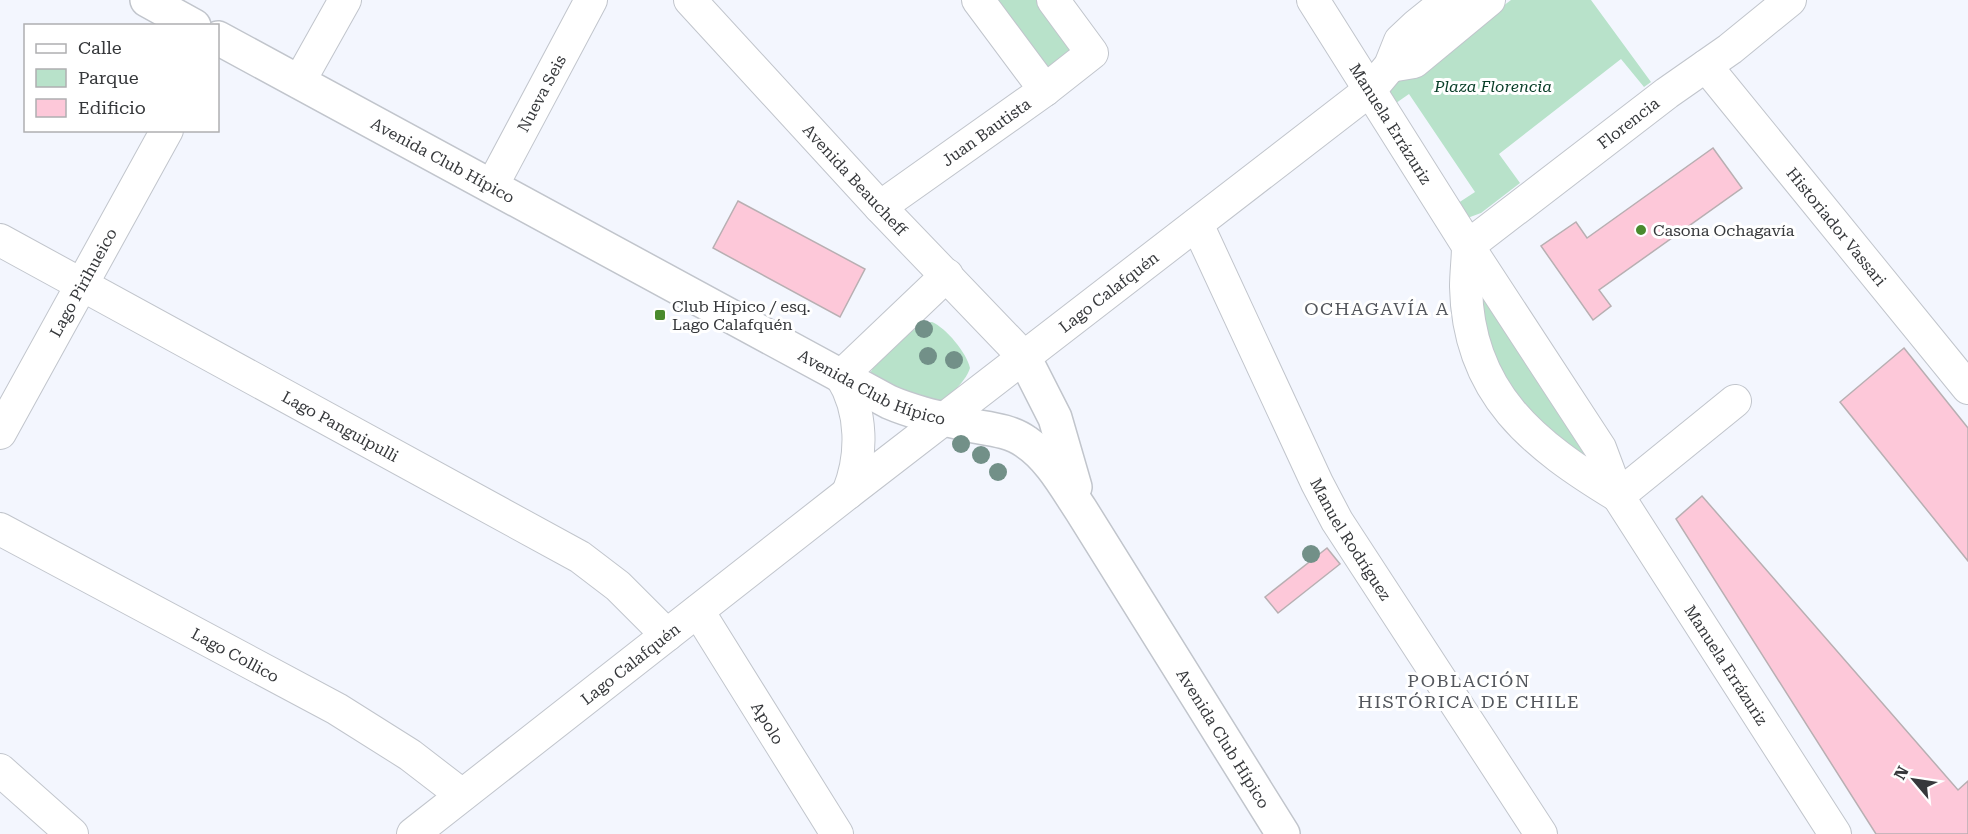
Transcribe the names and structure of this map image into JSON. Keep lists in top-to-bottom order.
{
  "streets": {
    "main road": ["Avenida Club Hípico"],
    "street": [
      "Nueva Seis",
      "Florencia",
      "Manuela Errázuriz",
      "Juan Bautista",
      "Avenida Beaucheff",
      "Historiador Vassari",
      "Lago Pirihueico",
      "Lago Calafquén",
      "Lago Panguipulli",
      "Manuel Rodríguez",
      "Lago Collico",
      "Apolo"
    ]
  },
  "crossings": [
    ["Nueva Seis", "Avenida Club Hípico"],
    ["Florencia", "Manuela Errázuriz"],
    ["Florencia", "Historiador Vassari"],
    ["Manuela Errázuriz", "Lago Calafquén"],
    ["Juan Bautista", "Avenida Beaucheff"],
    ["Avenida Club Hípico", "Lago Calafquén"],
    ["Avenida Beaucheff", "Lago Calafquén"],
    ["Lago Pirihueico", "Lago Panguipulli"],
    ["Lago Calafquén", "Lago Panguipulli"],
    ["Lago Calafquén", "Manuel Rodríguez"],
    ["Lago Calafquén", "Lago Collico"],
    ["Lago Calafquén", "Apolo"]
  ],
  "districts": ["OCHAGAVÍA A", "POBLACIÓN HISTÓRICA DE CHILE"],
  "parks": ["Plaza Florencia"],
  "places": {
    "other": ["Casona Ochagavía"],
    "transit": ["Club Hípico / esq. Lago Calafquén"]
  },
  "legend": ["Calle", "Parque", "Edificio"],
  "north": "top left"
}
